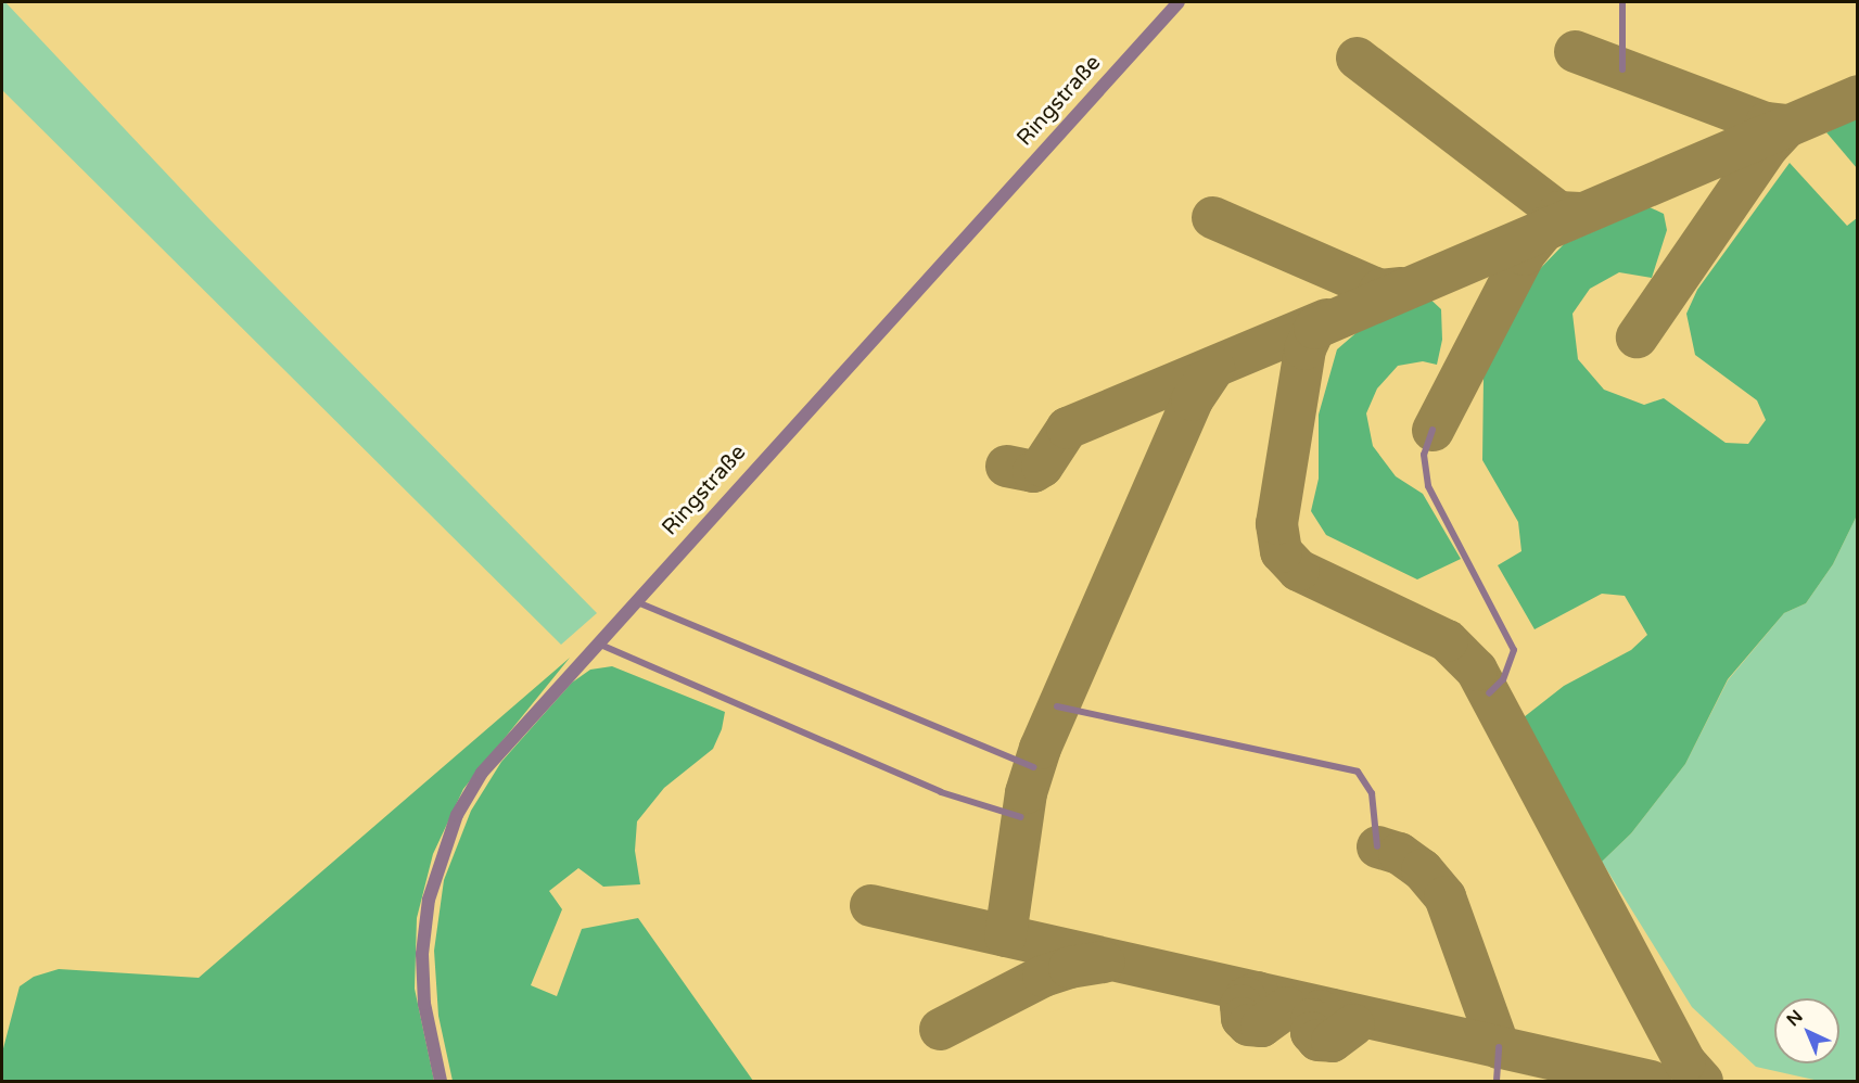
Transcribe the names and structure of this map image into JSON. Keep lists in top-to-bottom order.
{
  "streets": {
    "street": ["Ringstraße"]
  },
  "north": "top left"
}
